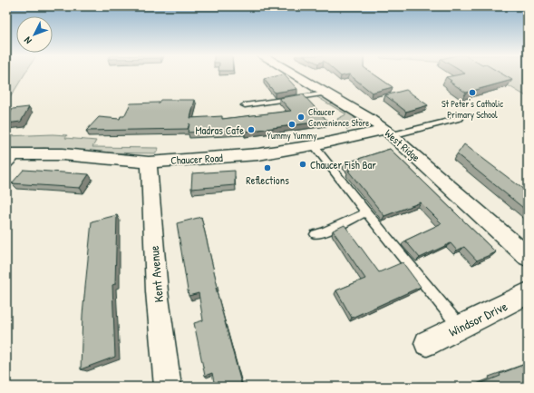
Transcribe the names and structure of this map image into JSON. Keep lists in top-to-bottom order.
{
  "streets": {
    "street": [
      "West Ridge",
      "Chaucer Road",
      "Kent Avenue",
      "Windsor Drive"
    ]
  },
  "crossings": [
    ["West Ridge", "Chaucer Road"],
    ["Chaucer Road", "Kent Avenue"]
  ],
  "places": [
    "St Peter's Catholic Primary School",
    "Chaucer Convenience Store",
    "Yummy Yummy",
    "Madras Cafe",
    "Chaucer Fish Bar",
    "Reflections"
  ],
  "north": "bottom left"
}
